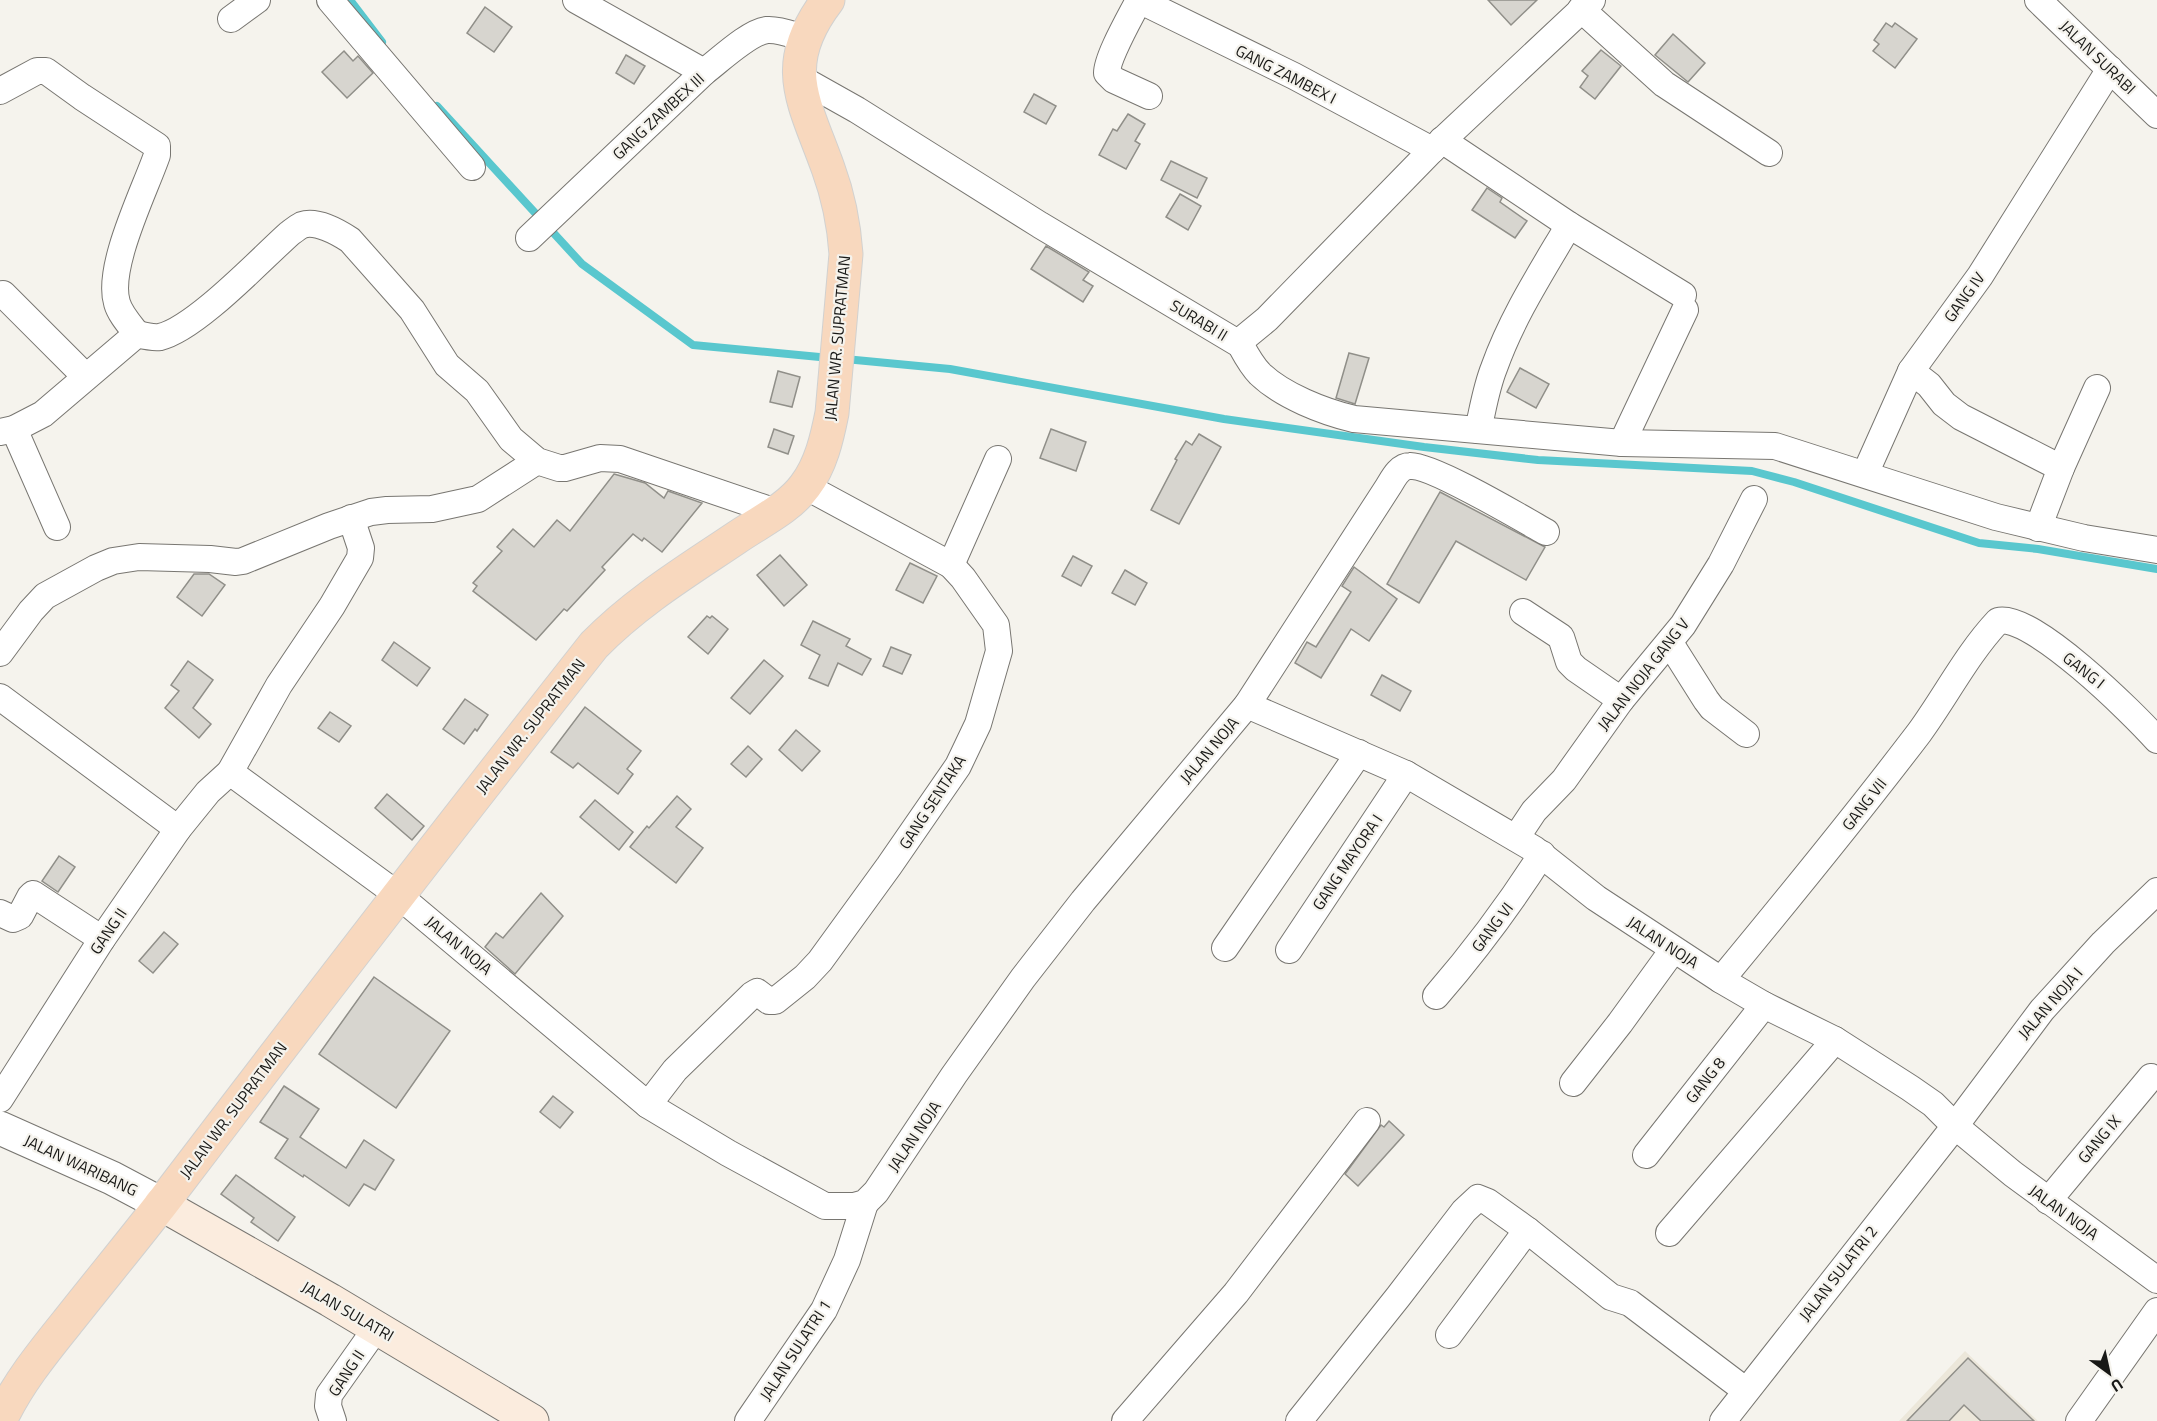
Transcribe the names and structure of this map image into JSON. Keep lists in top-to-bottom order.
{
  "streets": {
    "main road": ["JALAN WR. SUPRATMAN", "JALAN SULATRI"],
    "street": [
      "JALAN SURABI",
      "GANG ZAMBEX I",
      "GANG ZAMBEX III",
      "GANG IV",
      "SURABI II",
      "GANG I",
      "JALAN NOJA GANG V",
      "JALAN NOJA",
      "GANG SENTAKA",
      "GANG VII",
      "GANG MAYORA I",
      "GANG VI",
      "GANG II",
      "JALAN NOJA I",
      "GANG 8",
      "GANG IX",
      "JALAN WARIBANG",
      "JALAN SULATRI 2",
      "JALAN SULATRI 1"
    ]
  },
  "crossings": [
    ["JALAN SURABI", "GANG IV"],
    ["GANG ZAMBEX I", "SURABI II"],
    ["GANG ZAMBEX III", "JALAN WR. SUPRATMAN"],
    ["SURABI II", "JALAN WR. SUPRATMAN"],
    ["JALAN WR. SUPRATMAN", "JALAN NOJA"],
    ["JALAN WR. SUPRATMAN", "GANG SENTAKA"],
    ["JALAN WR. SUPRATMAN", "JALAN WARIBANG"],
    ["JALAN WR. SUPRATMAN", "JALAN SULATRI"],
    ["GANG I", "GANG VII"],
    ["JALAN NOJA GANG V", "JALAN NOJA"],
    ["JALAN NOJA", "GANG SENTAKA"],
    ["JALAN NOJA", "GANG VII"],
    ["JALAN NOJA", "GANG MAYORA I"],
    ["JALAN NOJA", "GANG VI"],
    ["JALAN NOJA", "GANG II"],
    ["JALAN NOJA", "JALAN NOJA I"],
    ["JALAN NOJA", "GANG 8"],
    ["JALAN NOJA", "GANG IX"],
    ["JALAN NOJA", "JALAN SULATRI 2"],
    ["JALAN NOJA", "JALAN SULATRI 1"],
    ["GANG II", "JALAN SULATRI"],
    ["JALAN NOJA I", "JALAN SULATRI 2"],
    ["JALAN WARIBANG", "JALAN SULATRI"]
  ],
  "north": "bottom right"
}
